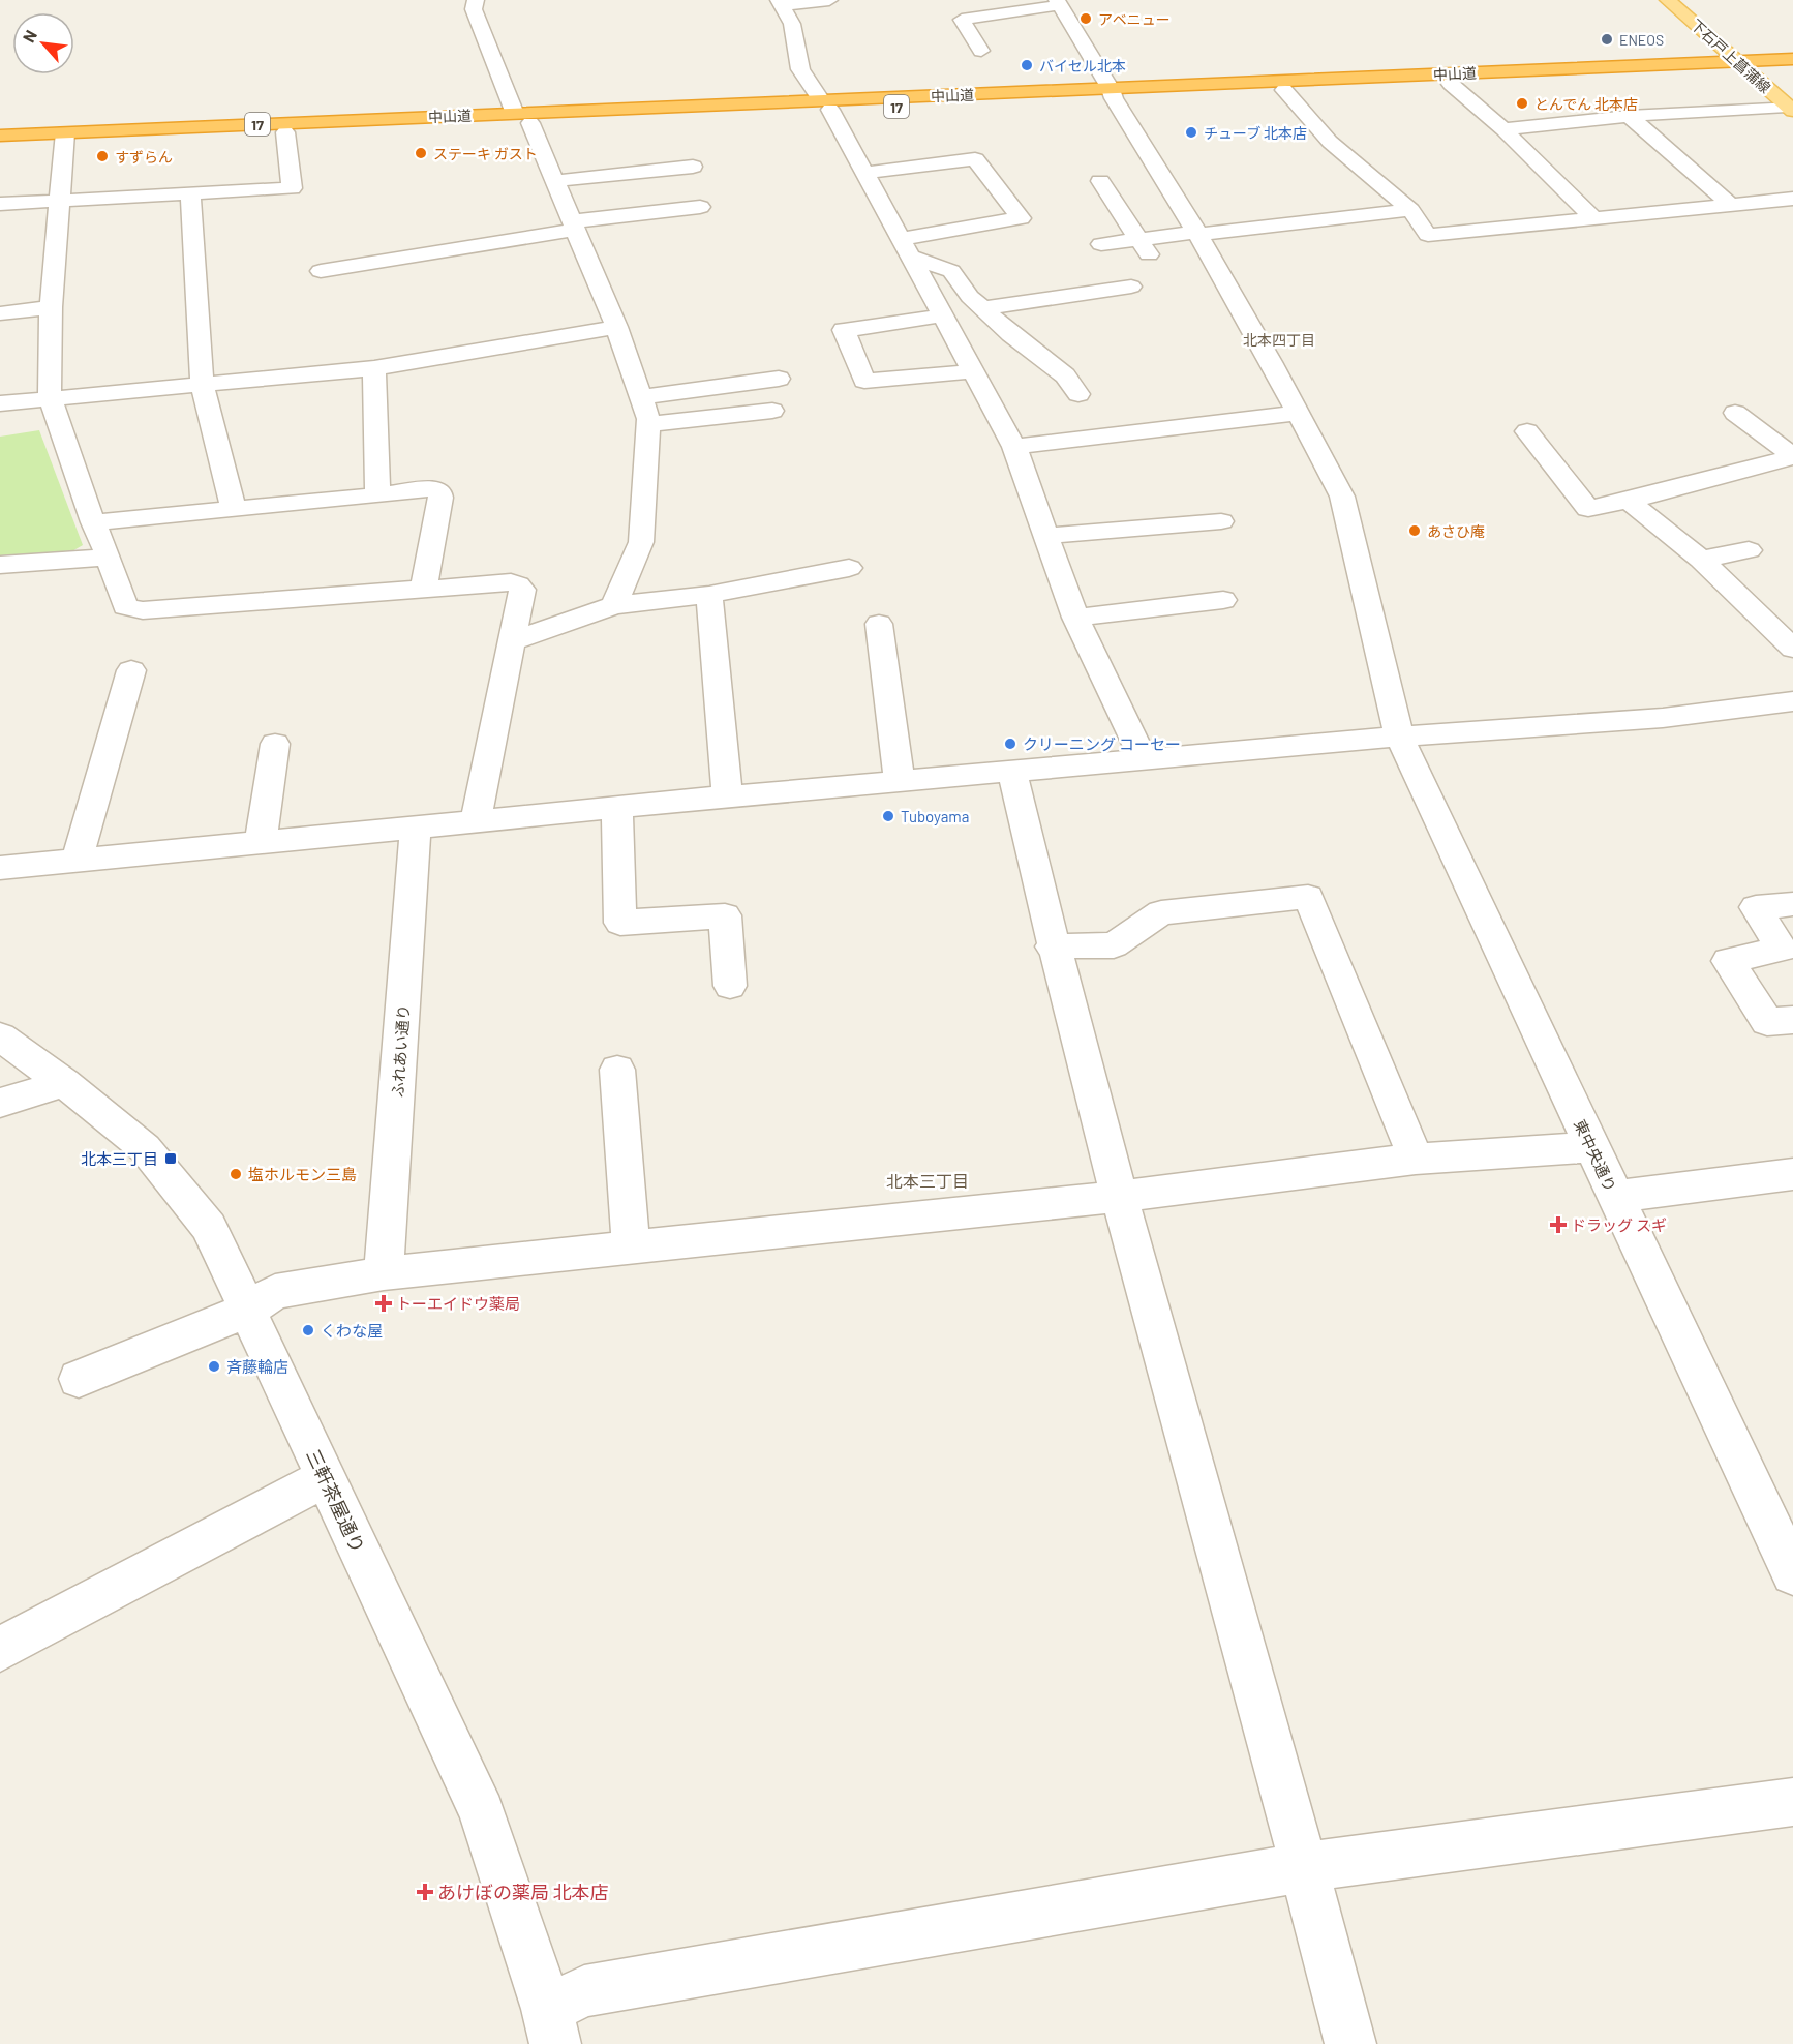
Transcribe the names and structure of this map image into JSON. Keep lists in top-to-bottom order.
{
  "streets": {
    "highway": ["中山道", "17"],
    "main road": ["下石戸上菖蒲線"],
    "street": ["ふれあい通り", "東中央通り", "三軒茶屋通り"]
  },
  "crossings": [
    ["下石戸上菖蒲線", "中山道"],
    ["中山道", "東中央通り"]
  ],
  "districts": ["北本四丁目", "北本三丁目"],
  "places": {
    "other": [
      "アベニュー",
      "ENEOS",
      "バイセル北本",
      "とんでん 北本店",
      "チューブ 北本店",
      "ステーキ ガスト",
      "すずらん",
      "あさひ庵",
      "クリーニング コーセー",
      "Tuboyama",
      "塩ホルモン三島",
      "くわな屋",
      "斉藤輪店"
    ],
    "transit": ["北本三丁目"],
    "health": ["ドラッグ スギ", "トーエイドウ薬局", "あけぼの薬局 北本店"]
  },
  "north": "top left"
}
